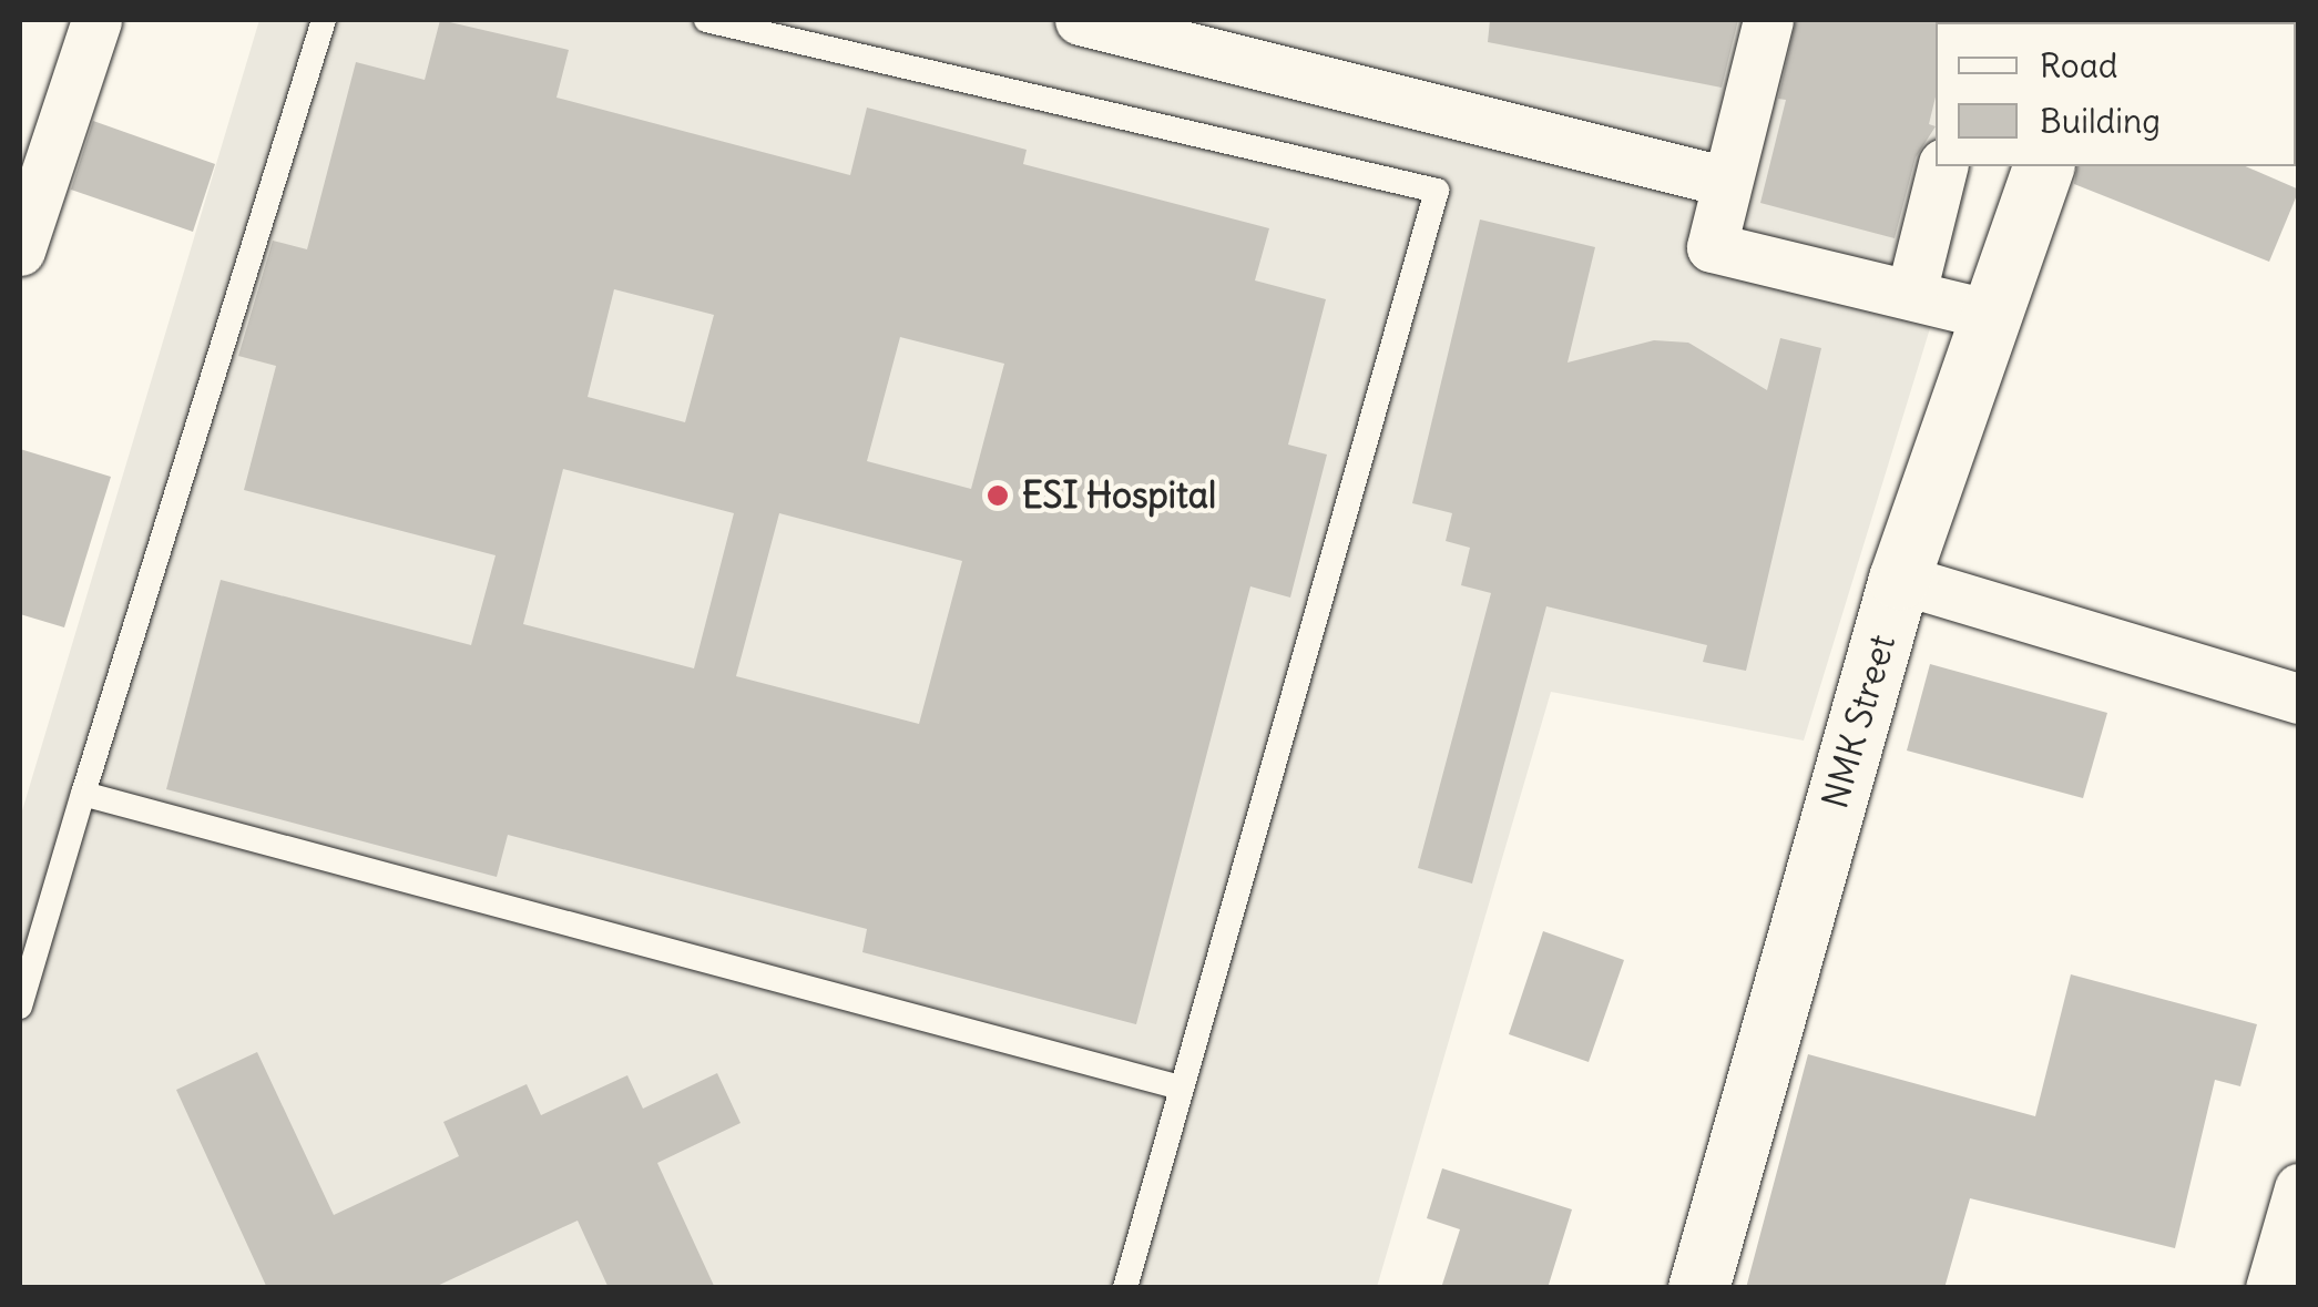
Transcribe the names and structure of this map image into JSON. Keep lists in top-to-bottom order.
{
  "streets": {
    "street": ["NMK Street"]
  },
  "places": ["ESI Hospital"],
  "legend": ["Road", "Building"]
}
